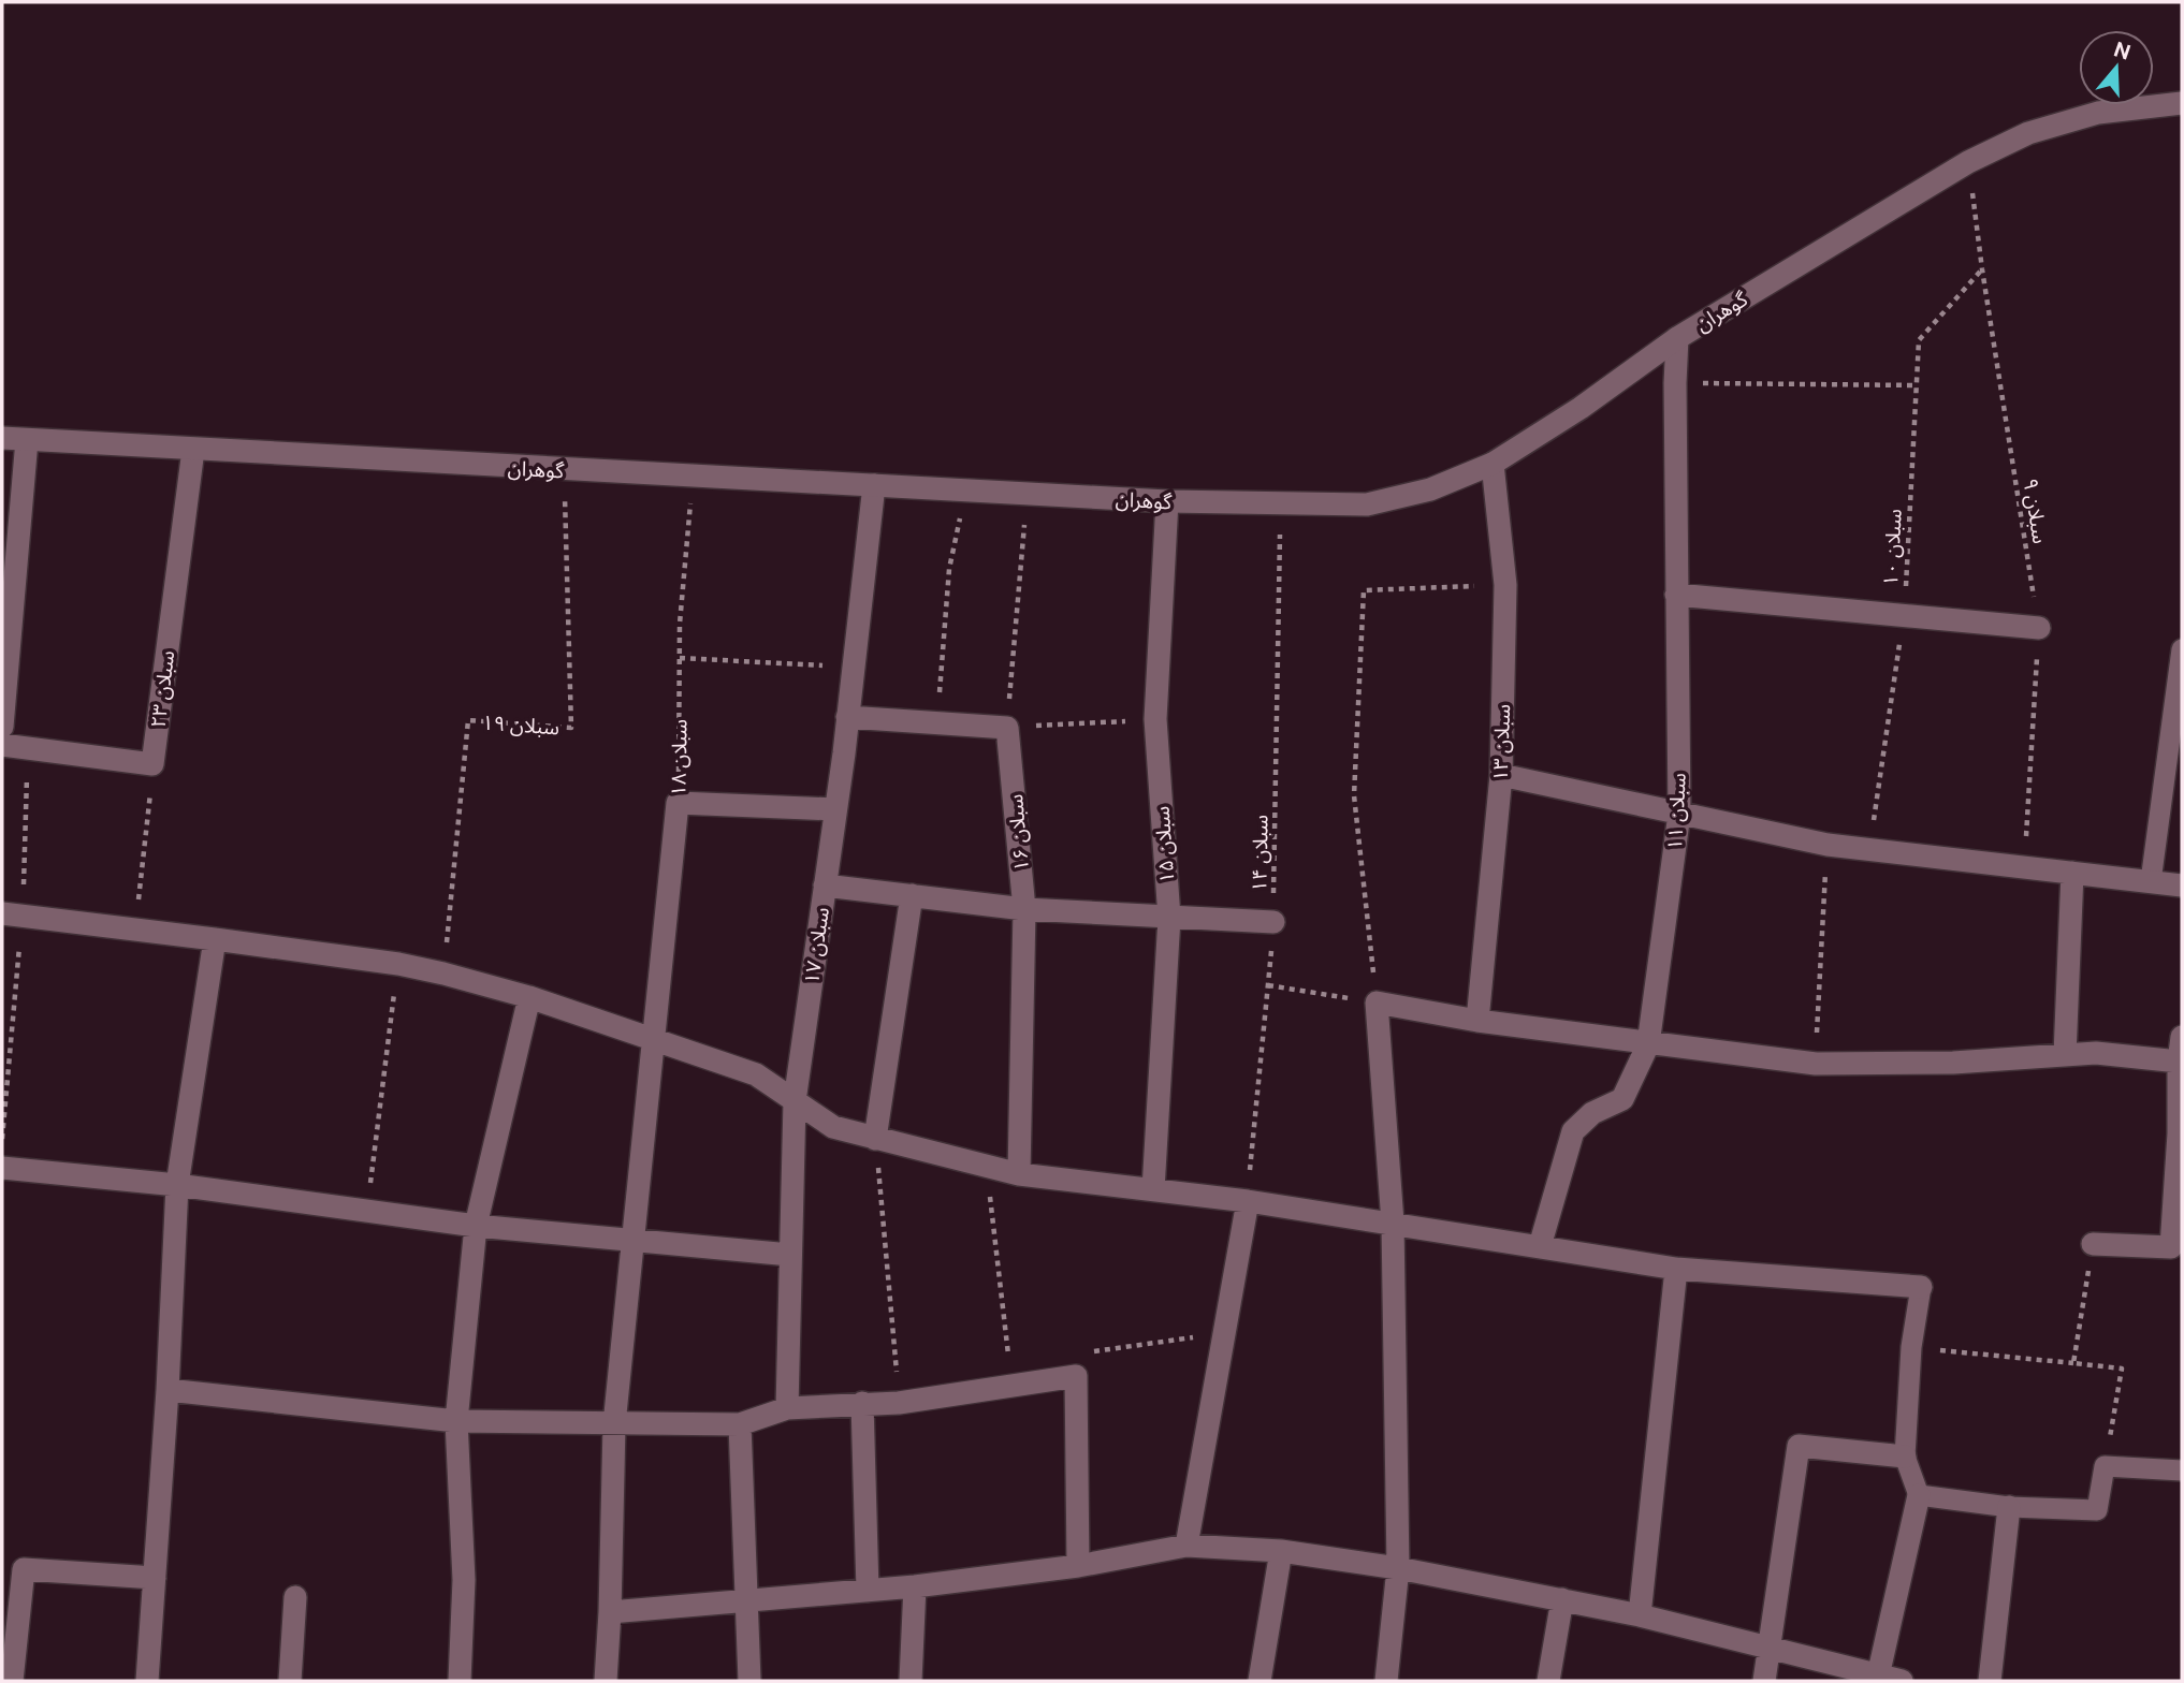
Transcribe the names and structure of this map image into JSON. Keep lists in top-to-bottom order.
{
  "streets": {
    "street": [
      "گوهران",
      "سبلان ۲۳",
      "سبلان ۱۳",
      "سبلان ۱۸",
      "سبلان ۱۱",
      "سبلان ۱۶",
      "سبلان ۱۵",
      "سبلان ۱۷"
    ],
    "path": [
      "سبلان ۹",
      "سبلان ۱۰",
      "سبلان ۱۹",
      "سبلان ۱۴"
    ]
  },
  "crossings": [
    ["گوهران", "سبلان ۹"],
    ["گوهران", "سبلان ۲۳"],
    ["گوهران", "سبلان ۱۹"],
    ["گوهران", "سبلان ۱۳"],
    ["گوهران", "سبلان ۱۸"],
    ["گوهران", "سبلان ۱۱"],
    ["گوهران", "سبلان ۱۵"],
    ["گوهران", "سبلان ۱۴"],
    ["گوهران", "سبلان ۱۷"],
    ["سبلان ۹", "سبلان ۱۰"]
  ],
  "north": "top"
}
